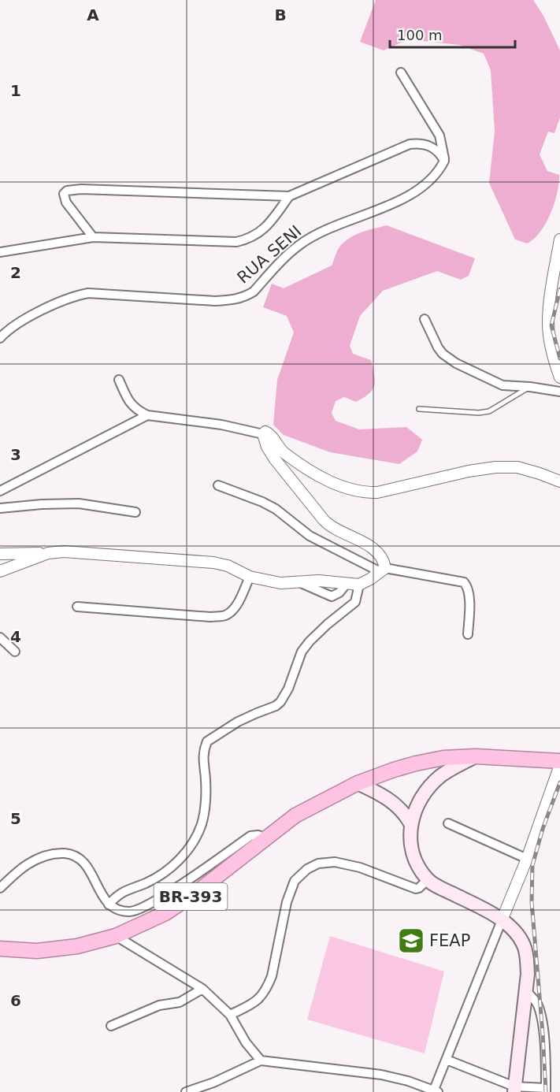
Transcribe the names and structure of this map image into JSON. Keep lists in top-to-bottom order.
{
  "streets": {
    "highway": ["BR-393"],
    "street": ["RUA SENI"]
  },
  "places": {
    "school or university": ["FEAP"]
  },
  "scale_bar": "100 m",
  "grid": {
    "columns": ["A", "B"],
    "rows": [
      "1",
      "2",
      "3",
      "4",
      "5",
      "6"
    ]
  }
}
